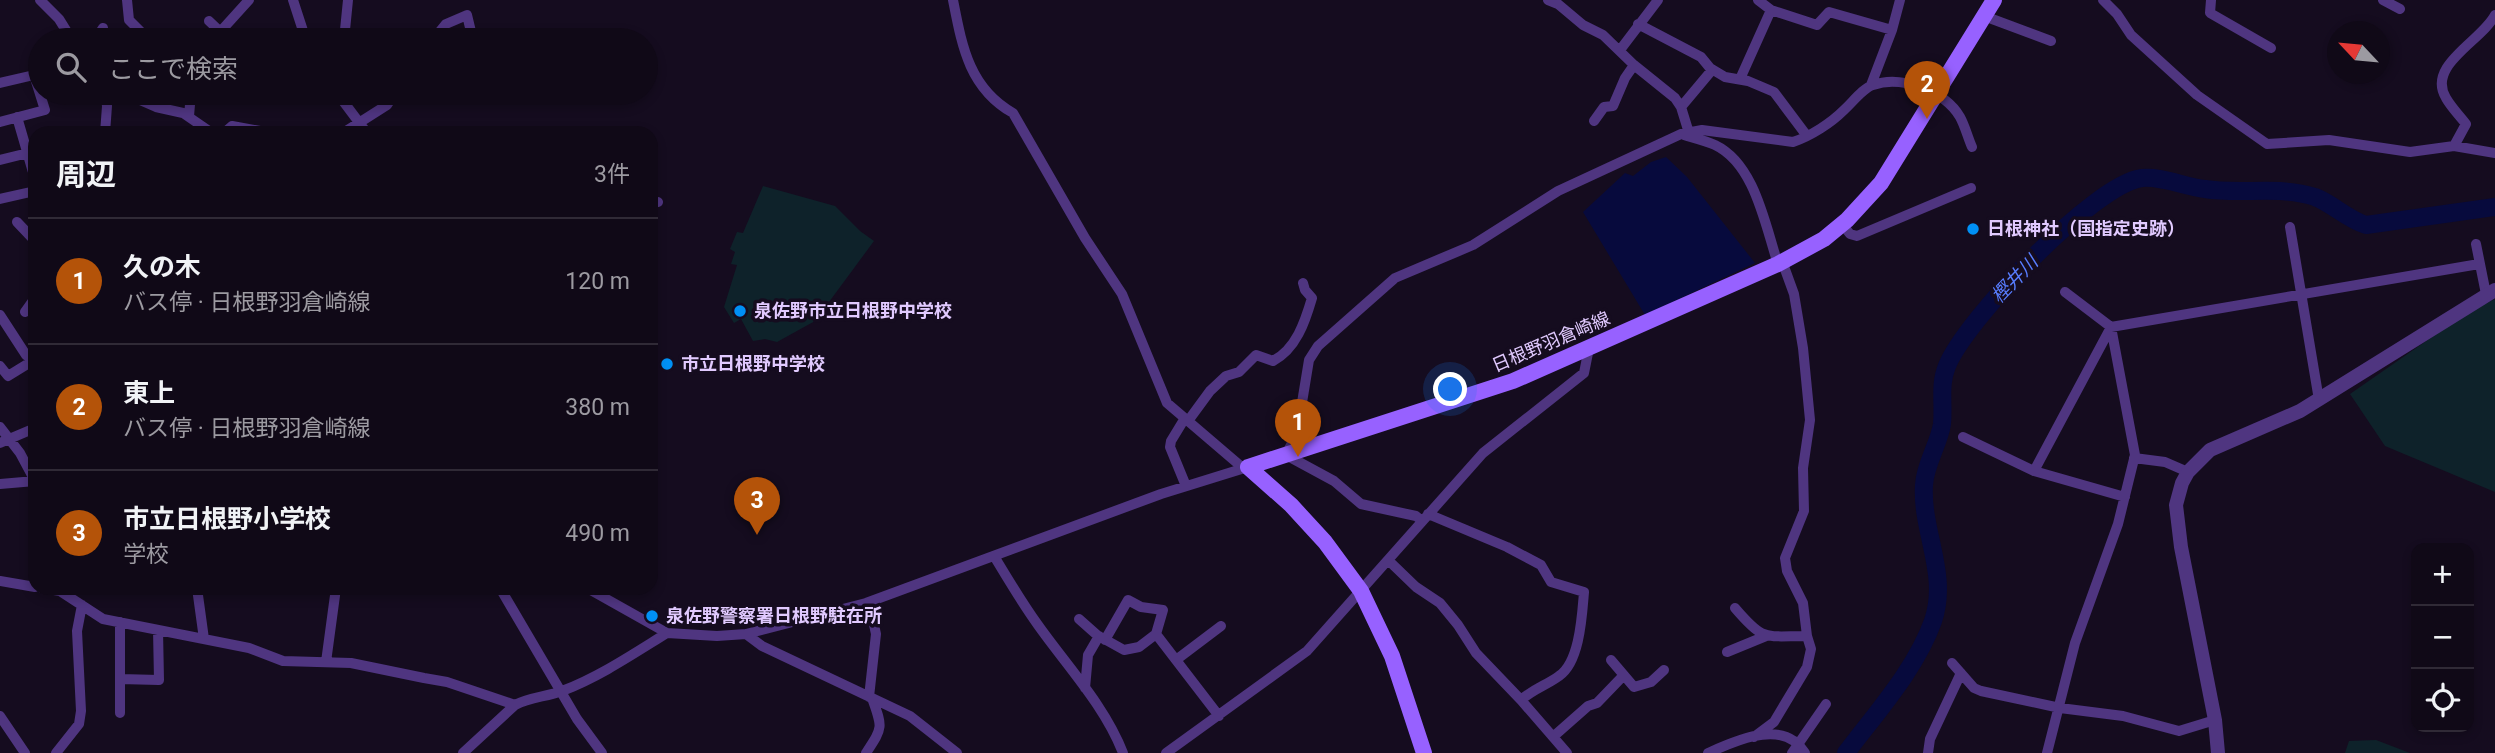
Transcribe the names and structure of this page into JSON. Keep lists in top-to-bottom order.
{
  "streets": {
    "main road": ["日根野羽倉崎線"]
  },
  "water": ["樫井川"],
  "places": [
    "日根神社（国指定史跡）",
    "泉佐野市立日根野中学校",
    "市立日根野中学校",
    "泉佐野警察署日根野駐在所"
  ],
  "north": "top left",
  "page": {
    "search": "ここで検索",
    "pins": ["2", "1", "3"],
    "heading": ["周辺", "3件"],
    "list": [
      {
        "mark": "1",
        "name": "久の木",
        "note": "バス停 · 日根野羽倉崎線",
        "value": "120 m"
      },
      {
        "mark": "2",
        "name": "東上",
        "note": "バス停 · 日根野羽倉崎線",
        "value": "380 m"
      },
      {
        "mark": "3",
        "name": "市立日根野小学校",
        "note": "学校",
        "value": "490 m"
      }
    ],
    "map_buttons": ["+", "−"]
  }
}
